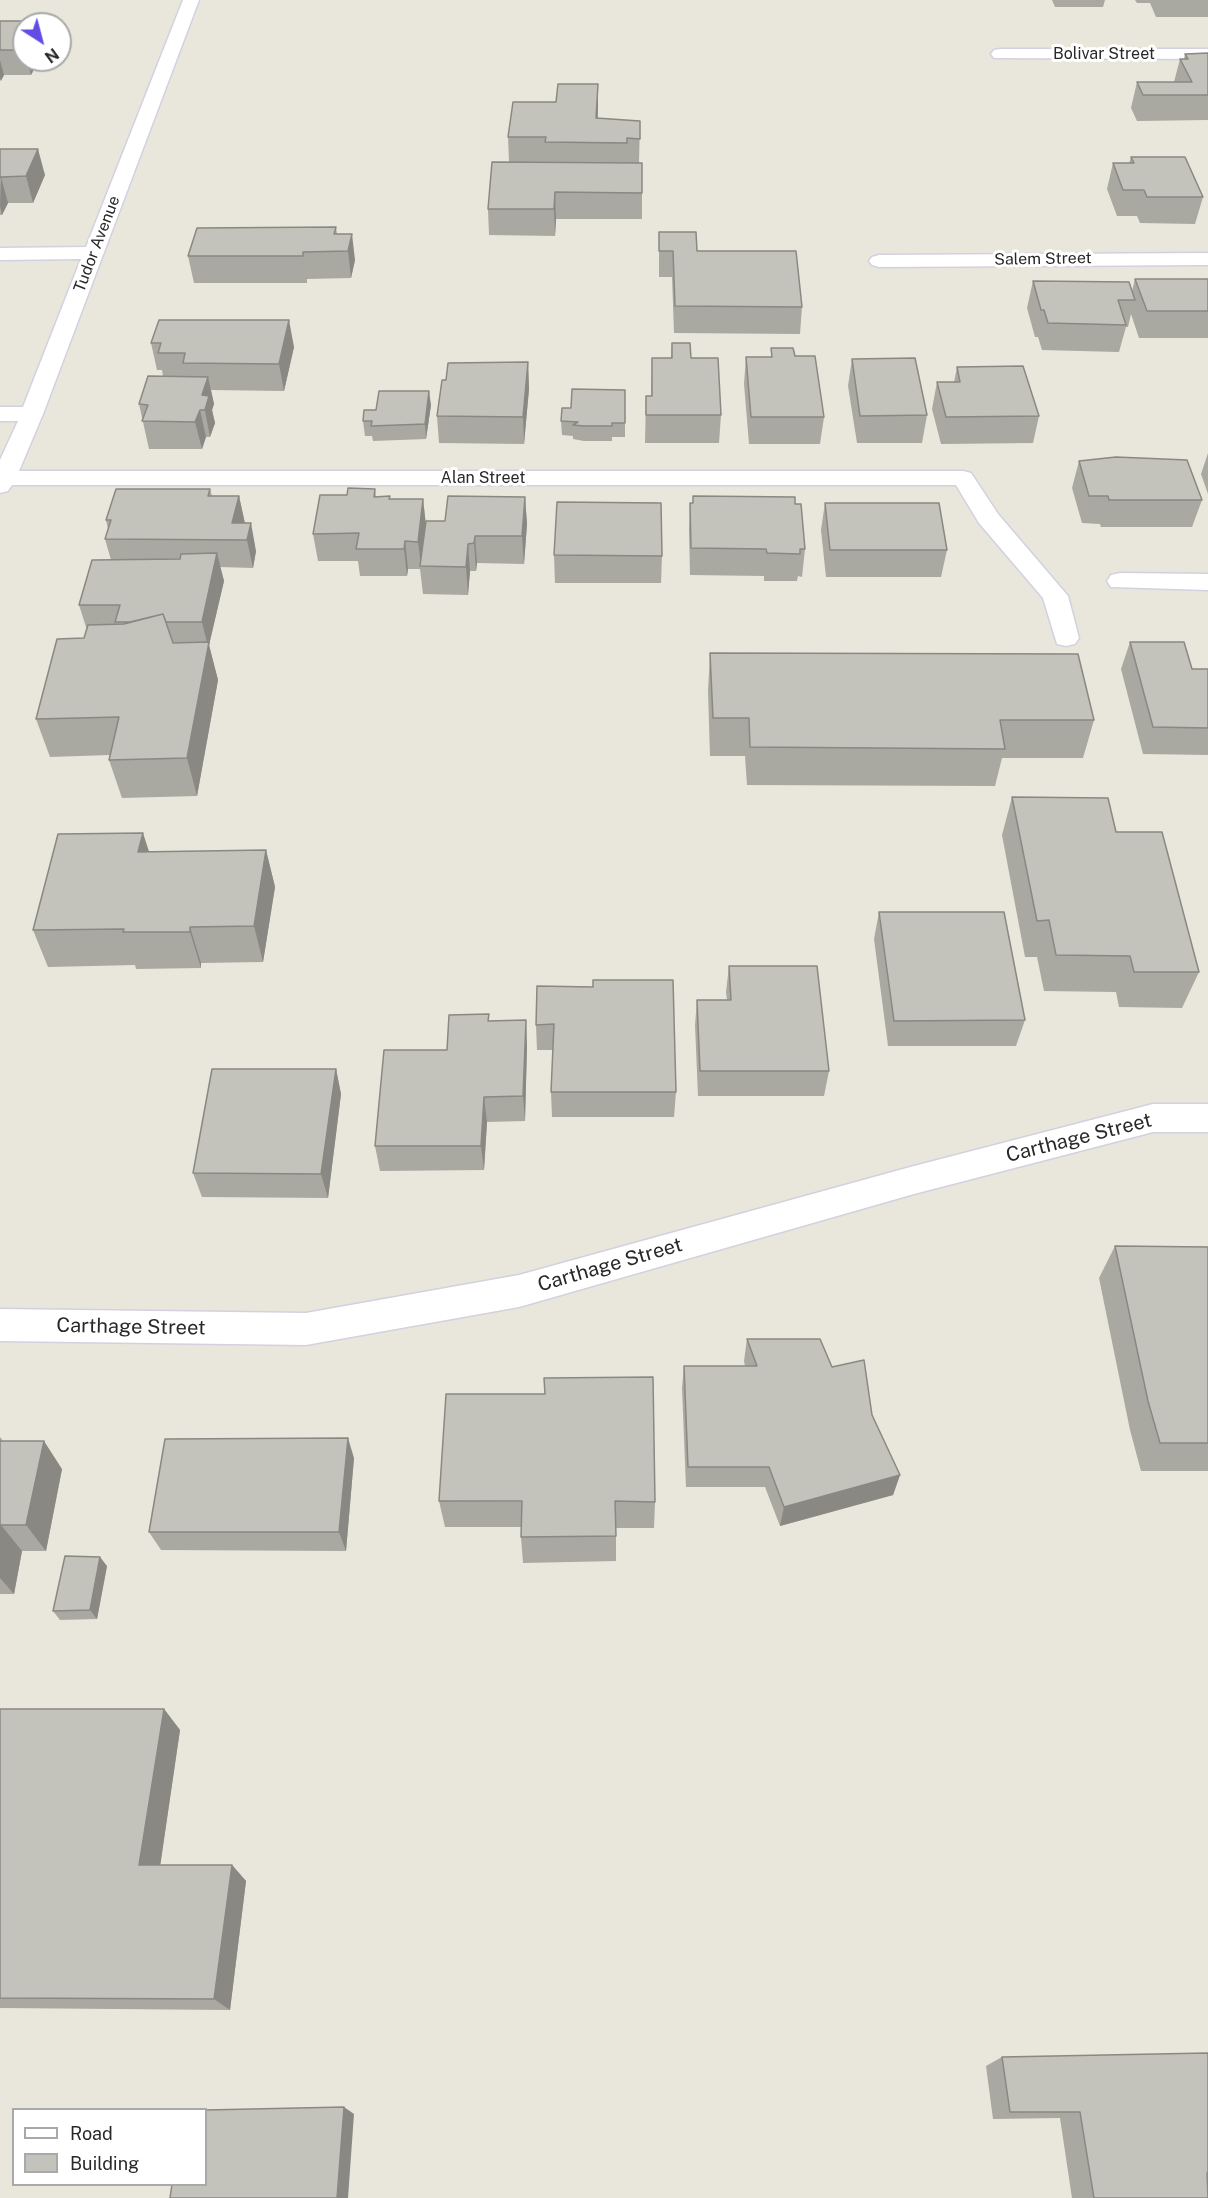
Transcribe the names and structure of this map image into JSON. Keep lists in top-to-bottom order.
{
  "streets": {
    "street": [
      "Bolivar Street",
      "Tudor Avenue",
      "Salem Street",
      "Alan Street",
      "Carthage Street"
    ]
  },
  "crossings": [
    ["Tudor Avenue", "Alan Street"]
  ],
  "legend": ["Road", "Building"],
  "north": "bottom right"
}
